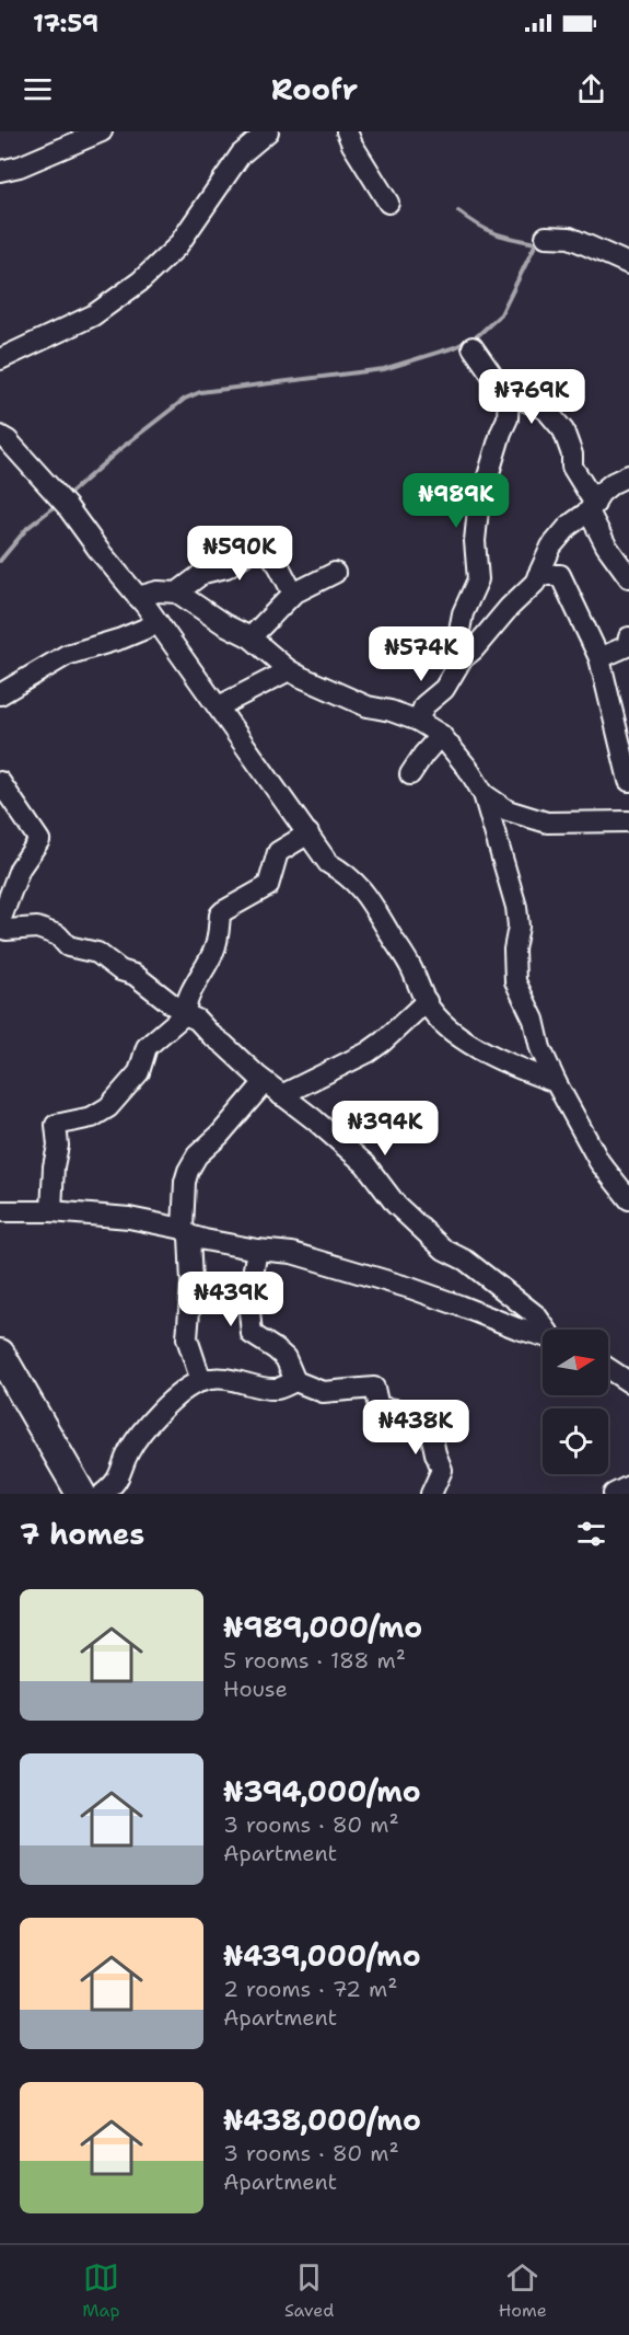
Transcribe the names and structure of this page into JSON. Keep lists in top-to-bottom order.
{
  "north": "right",
  "page": {
    "status": "17:59",
    "header": "Roofr",
    "price": [
      "₦769K",
      "₦989K",
      "₦590K",
      "₦574K",
      "₦394K",
      "₦439K",
      "₦438K"
    ],
    "heading": "7 homes",
    "list": [
      {
        "name": "₦989,000/mo",
        "note": "5 rooms · 188 m² · House"
      },
      {
        "name": "₦394,000/mo",
        "note": "3 rooms · 80 m² · Apartment"
      },
      {
        "name": "₦439,000/mo",
        "note": "2 rooms · 72 m² · Apartment"
      },
      {
        "name": "₦438,000/mo",
        "note": "3 rooms · 80 m² · Apartment"
      }
    ],
    "tabs": ["Map", "Saved", "Home"]
  }
}
